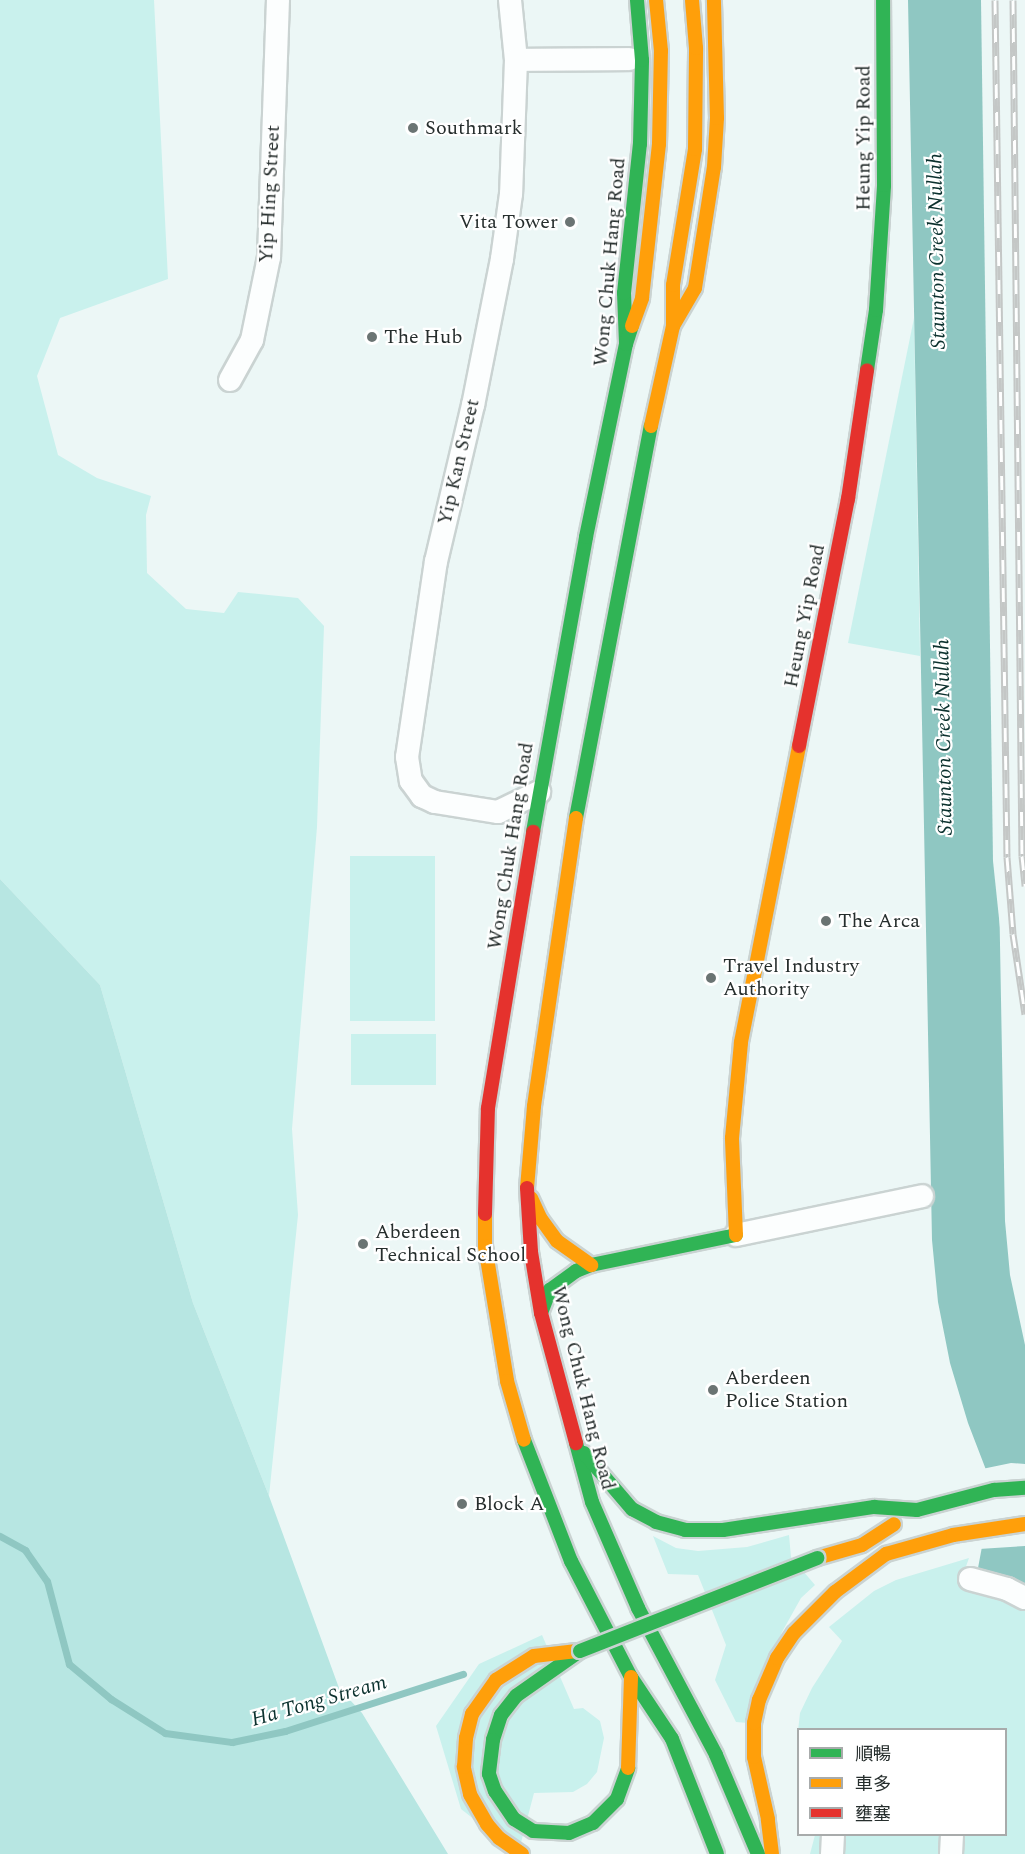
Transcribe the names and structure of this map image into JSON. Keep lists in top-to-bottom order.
{
  "streets": {
    "main road": ["Heung Yip Road", "Wong Chuk Hang Road"],
    "street": ["Yip Hing Street", "Yip Kan Street"]
  },
  "crossings": [
    ["Wong Chuk Hang Road", "Yip Kan Street"]
  ],
  "water": ["Staunton Creek Nullah", "Ha Tong Stream"],
  "places": [
    "Southmark",
    "Vita Tower",
    "The Hub",
    "The Arca",
    "Travel Industry Authority",
    "Aberdeen Technical School",
    "Aberdeen Police Station",
    "Block A"
  ],
  "legend": ["順暢", "車多", "壅塞"]
}
